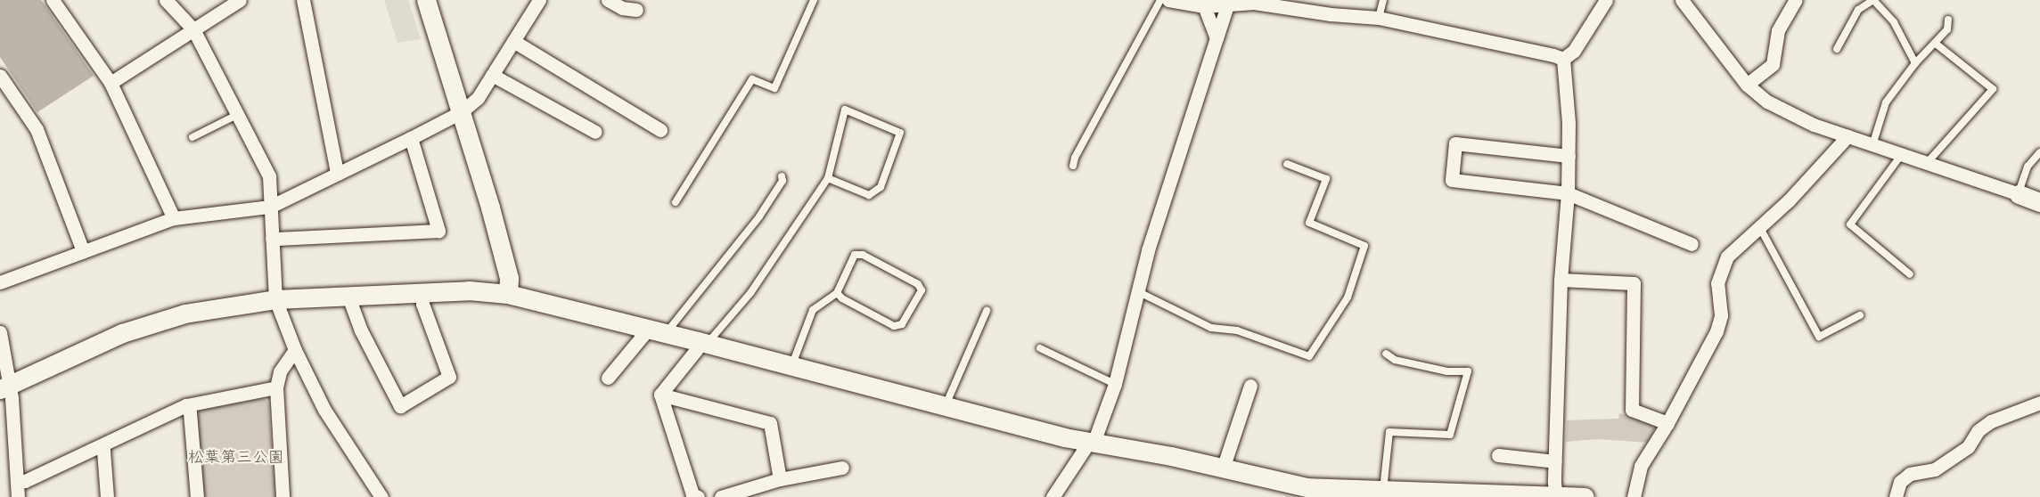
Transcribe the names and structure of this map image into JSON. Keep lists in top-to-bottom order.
{
  "parks": ["松葉第三公園"]
}
